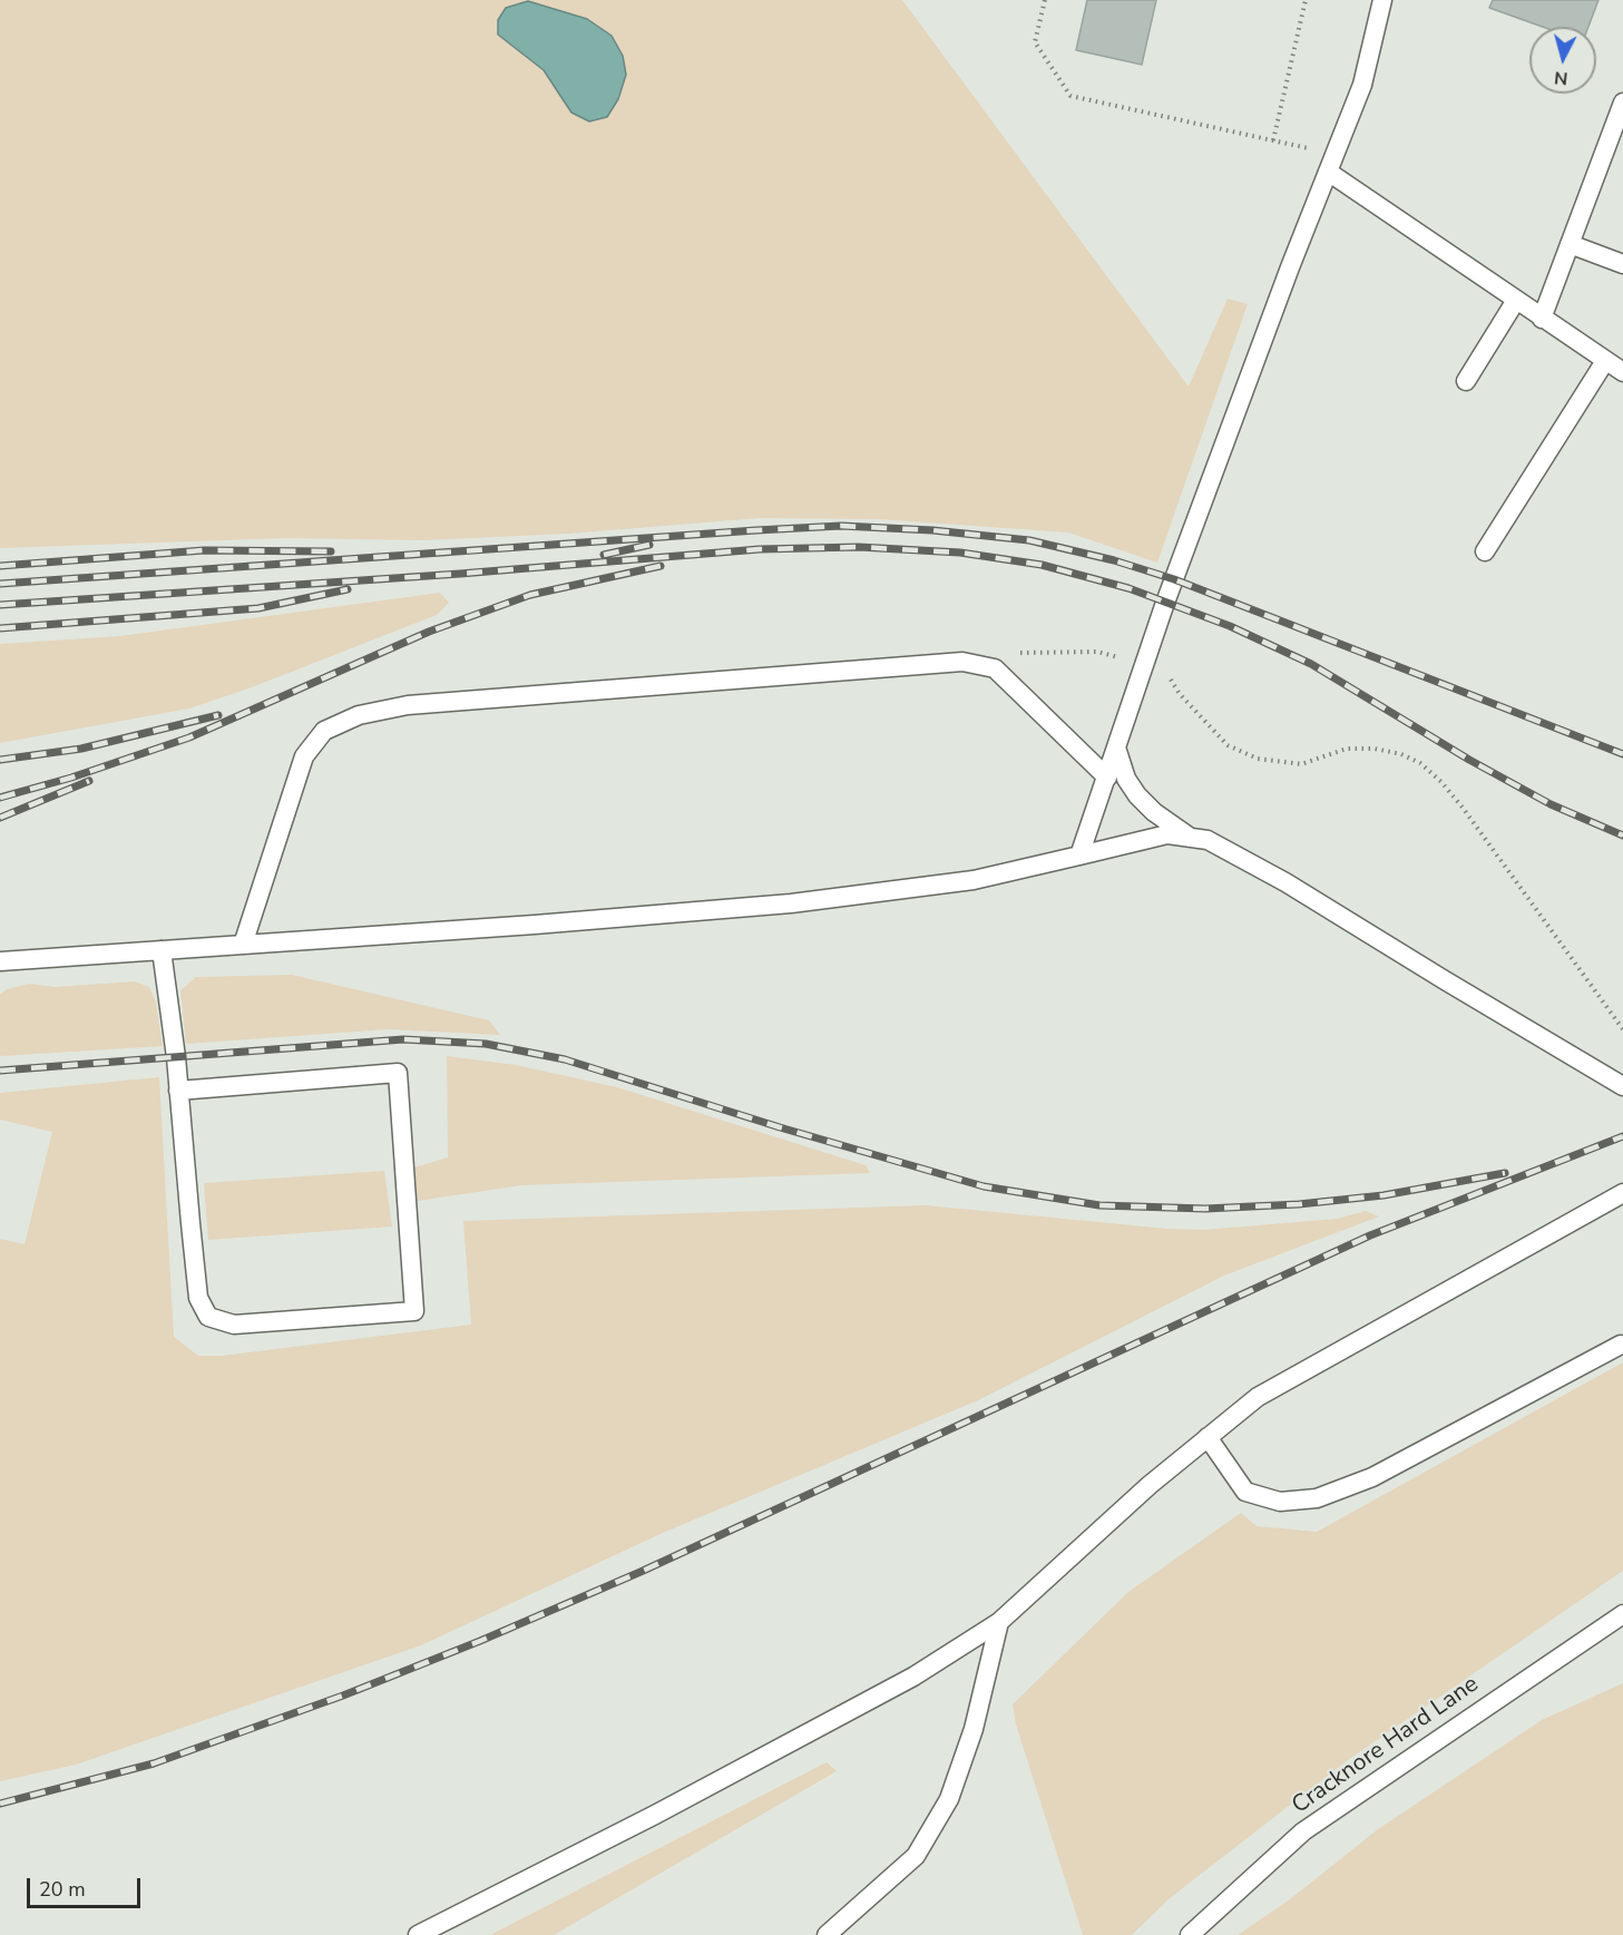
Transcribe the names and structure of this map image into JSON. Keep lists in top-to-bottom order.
{
  "streets": {
    "lane": ["Cracknore Hard Lane"]
  },
  "scale_bar": "20 m",
  "north": "bottom"
}
